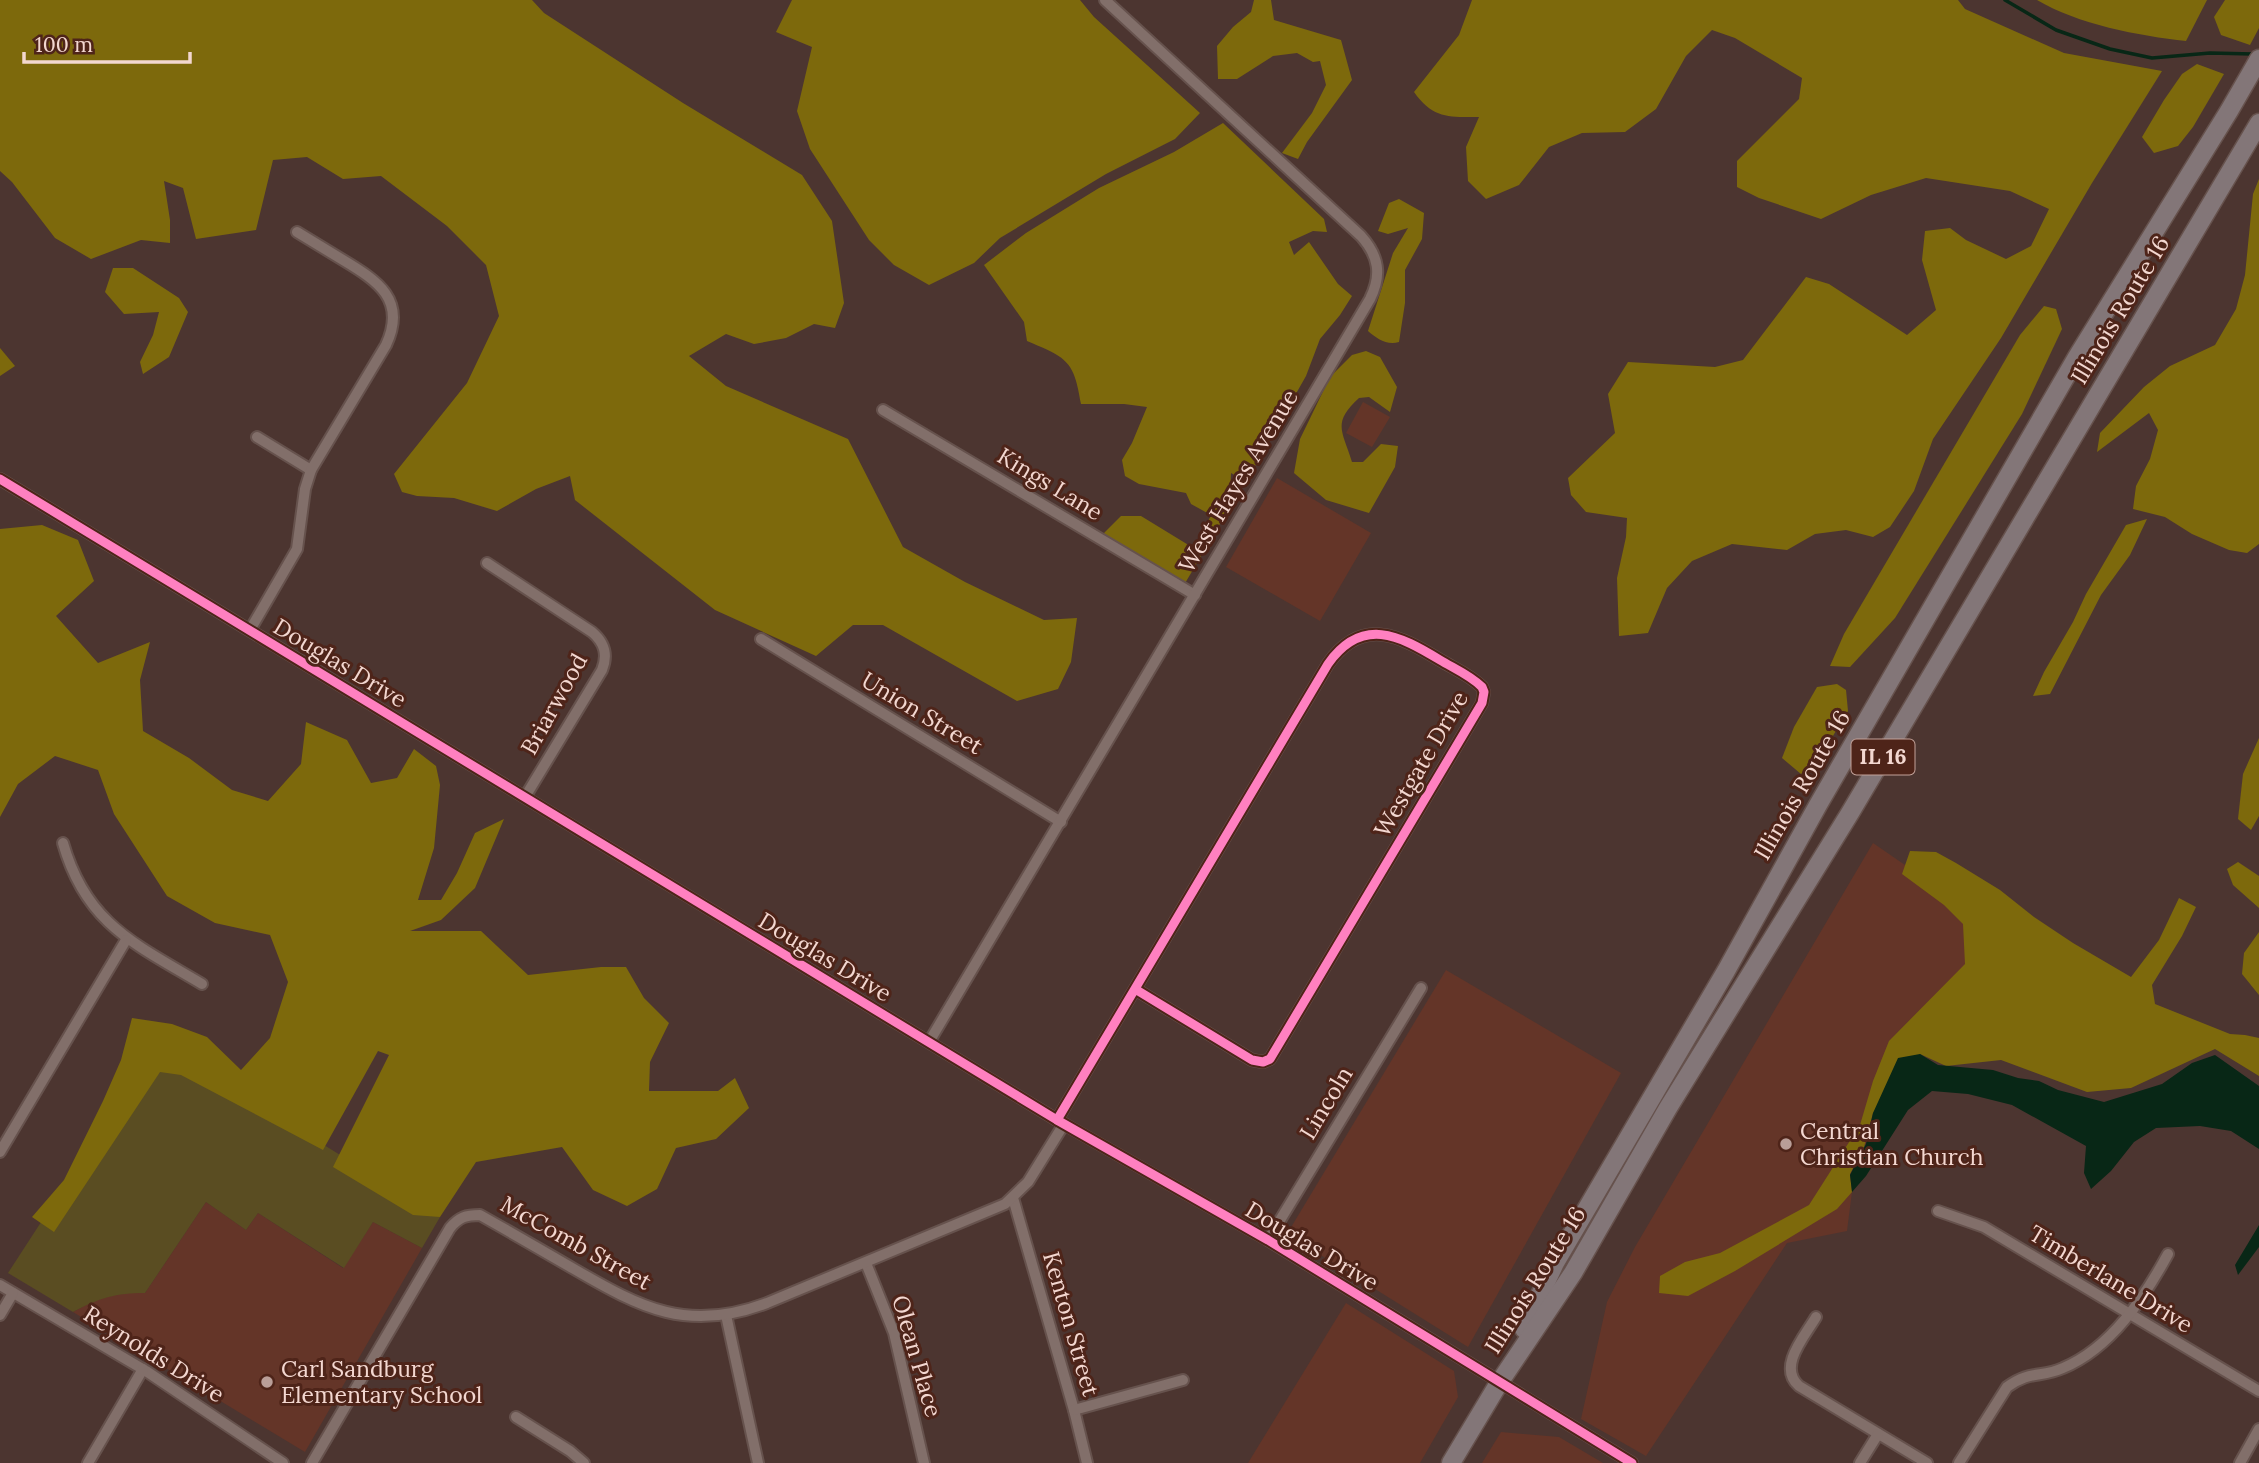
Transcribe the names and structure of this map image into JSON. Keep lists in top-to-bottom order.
{
  "streets": {
    "main road": ["Illinois Route 16", "IL 16"],
    "street": [
      "West Hayes Avenue",
      "Kings Lane",
      "Douglas Drive",
      "Briarwood",
      "Union Street",
      "Westgate Drive",
      "Lincoln",
      "McComb Street",
      "Timberlane Drive",
      "Kenton Street",
      "Reynolds Drive",
      "Olean Place"
    ]
  },
  "crossings": [
    ["Illinois Route 16", "Douglas Drive"],
    ["Illinois Route 16", "IL 16"],
    ["West Hayes Avenue", "Kings Lane"],
    ["West Hayes Avenue", "Douglas Drive"],
    ["West Hayes Avenue", "Union Street"],
    ["Douglas Drive", "Briarwood"],
    ["Douglas Drive", "IL 16"],
    ["Douglas Drive", "Westgate Drive"],
    ["Douglas Drive", "Lincoln"],
    ["Douglas Drive", "McComb Street"],
    ["Westgate Drive", "McComb Street"],
    ["McComb Street", "Kenton Street"],
    ["McComb Street", "Olean Place"]
  ],
  "places": ["Central Christian Church", "Carl Sandburg Elementary School"],
  "scale_bar": "100 m"
}
